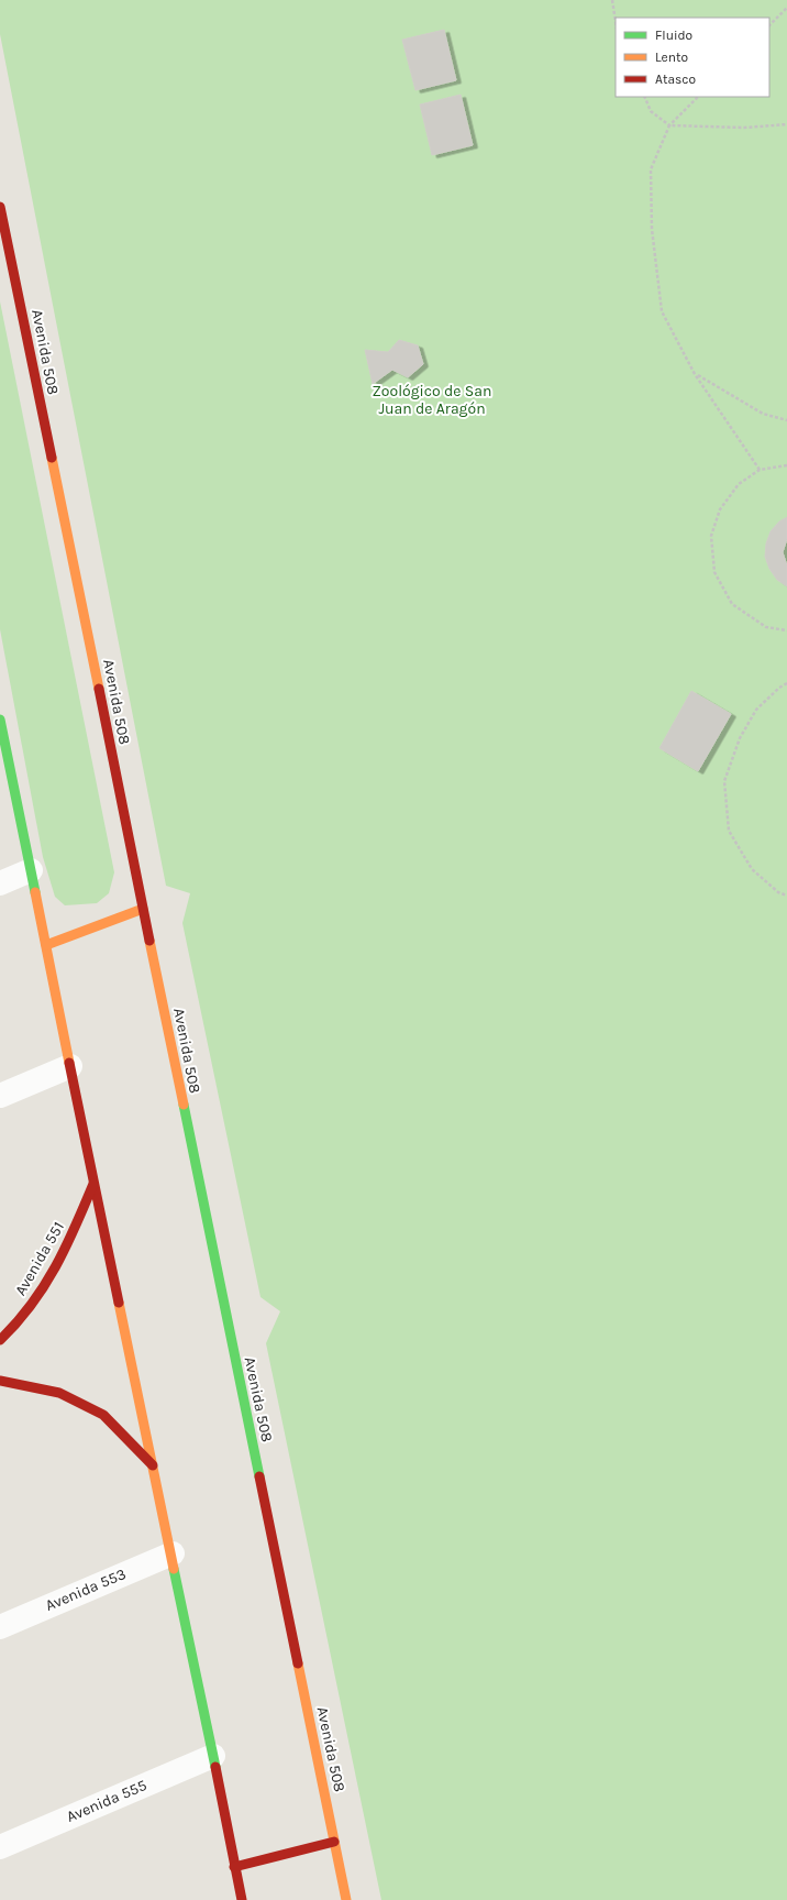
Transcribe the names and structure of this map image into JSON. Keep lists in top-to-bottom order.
{
  "streets": {
    "main road": ["Avenida 508", "Avenida 551"],
    "street": ["Avenida 553", "Avenida 555"]
  },
  "parks": ["Zoológico de San Juan de Aragón"],
  "legend": ["Fluido", "Lento", "Atasco"]
}
